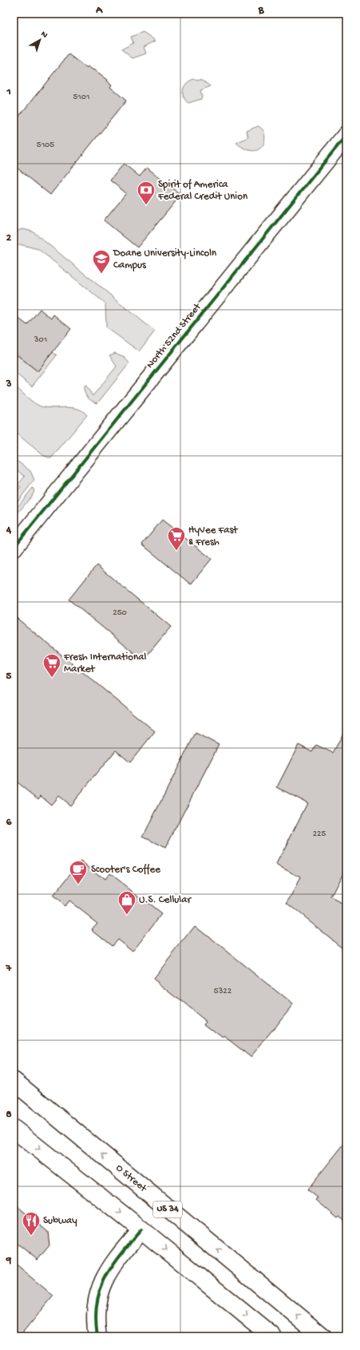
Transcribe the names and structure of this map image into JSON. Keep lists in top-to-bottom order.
{
  "streets": {
    "main road": ["North 52nd Street", "O Street", "US 34"]
  },
  "places": {
    "bank": ["Spirit of America Federal Credit Union"],
    "school or university": ["Doane University-Lincoln Campus"],
    "supermarket": ["HyVee Fast & Fresh", "Fresh International Market"],
    "cafe": ["Scooter's Coffee"],
    "shop": ["U.S. Cellular"],
    "restaurant": ["Subway"]
  },
  "house_numbers": [
    "5101",
    "5105",
    "301",
    "250",
    "225",
    "5322"
  ],
  "north": "top right",
  "grid": {
    "columns": ["A", "B"],
    "rows": [
      "1",
      "2",
      "3",
      "4",
      "5",
      "6",
      "7",
      "8",
      "9"
    ]
  }
}
